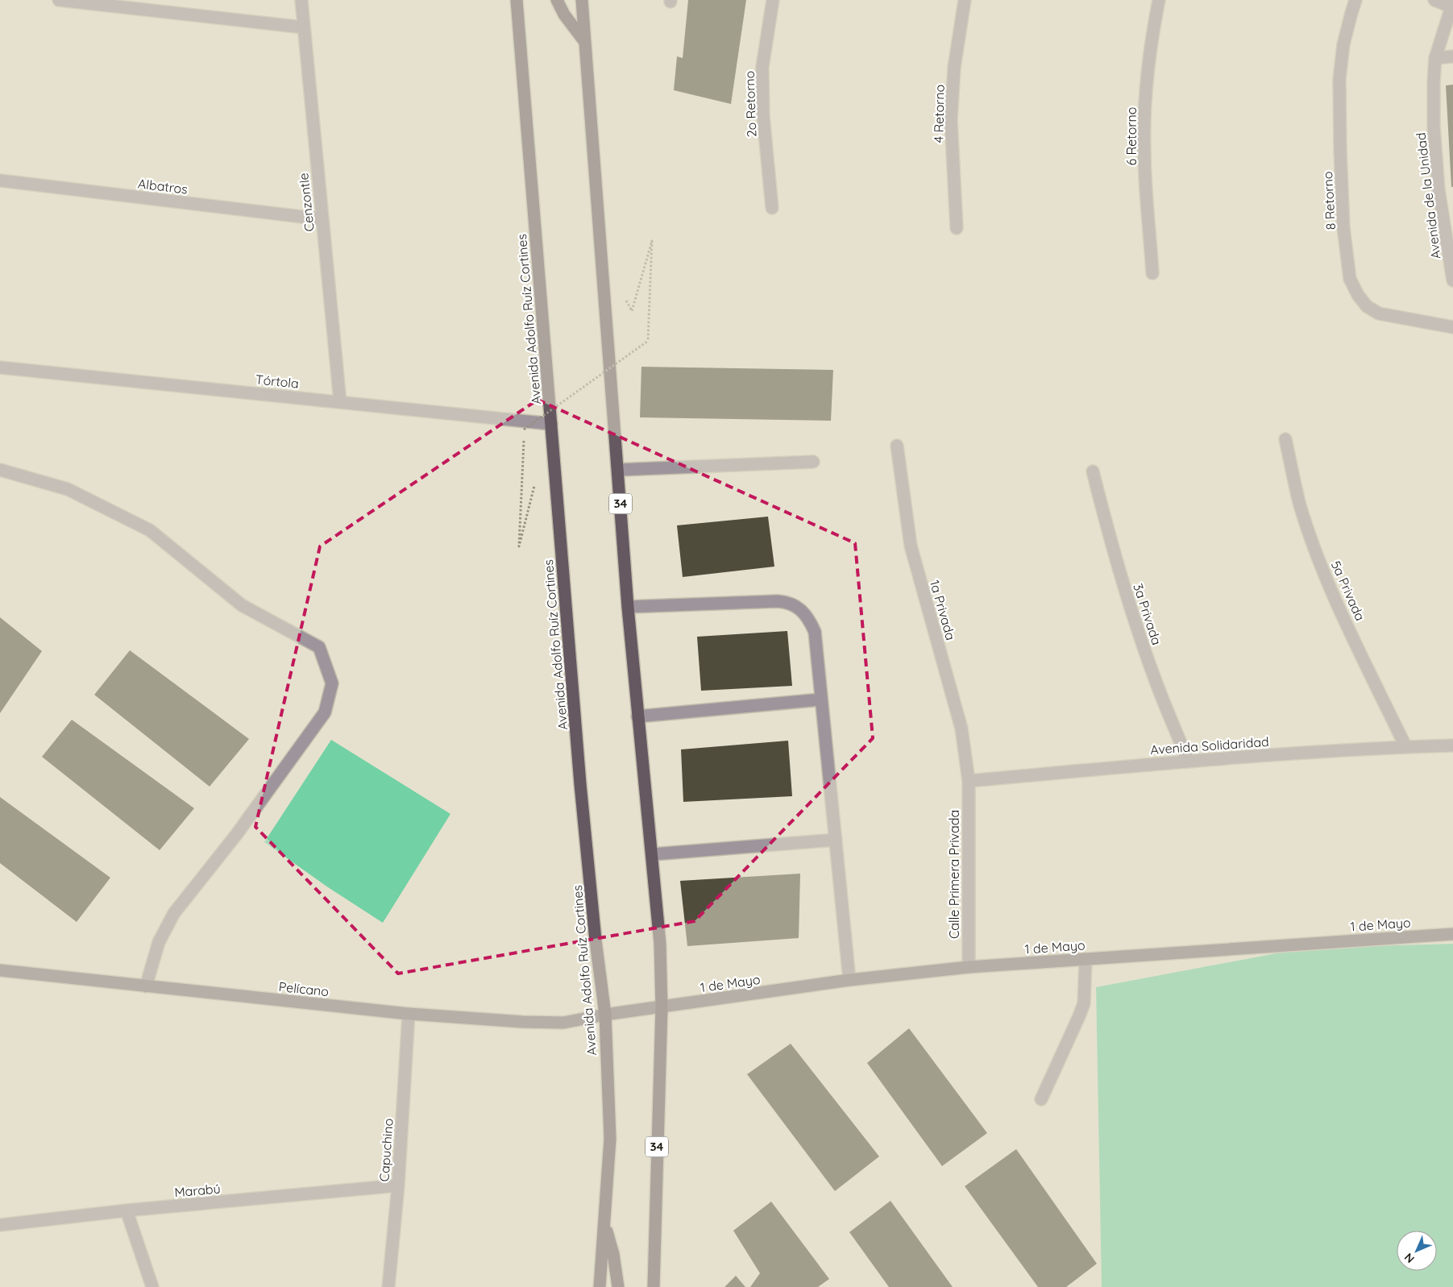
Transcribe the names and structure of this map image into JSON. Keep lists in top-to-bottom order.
{
  "streets": {
    "main road": ["Avenida Adolfo Ruíz Cortines", "34"],
    "street": [
      "2o Retorno",
      "4 Retorno",
      "6 Retorno",
      "Albatros",
      "Avenida de la Unidad",
      "8 Retorno",
      "Cenzontle",
      "Tórtola",
      "5a Privada",
      "1a Privada",
      "3a Privada",
      "Avenida Solidaridad",
      "Calle Primera Privada",
      "1 de Mayo",
      "Pelícano",
      "Capuchino",
      "Marabú"
    ]
  },
  "crossings": [
    ["Albatros", "Cenzontle"],
    ["Cenzontle", "Tórtola"],
    ["Avenida Adolfo Ruíz Cortines", "Tórtola"],
    ["Avenida Adolfo Ruíz Cortines", "1 de Mayo"],
    ["Avenida Adolfo Ruíz Cortines", "Pelícano"],
    ["34", "1 de Mayo"],
    ["5a Privada", "Avenida Solidaridad"],
    ["1a Privada", "Avenida Solidaridad"],
    ["1a Privada", "Calle Primera Privada"],
    ["3a Privada", "Avenida Solidaridad"],
    ["Avenida Solidaridad", "Calle Primera Privada"],
    ["Calle Primera Privada", "1 de Mayo"],
    ["1 de Mayo", "Pelícano"],
    ["Pelícano", "Capuchino"],
    ["Capuchino", "Marabú"]
  ],
  "north": "bottom left"
}
